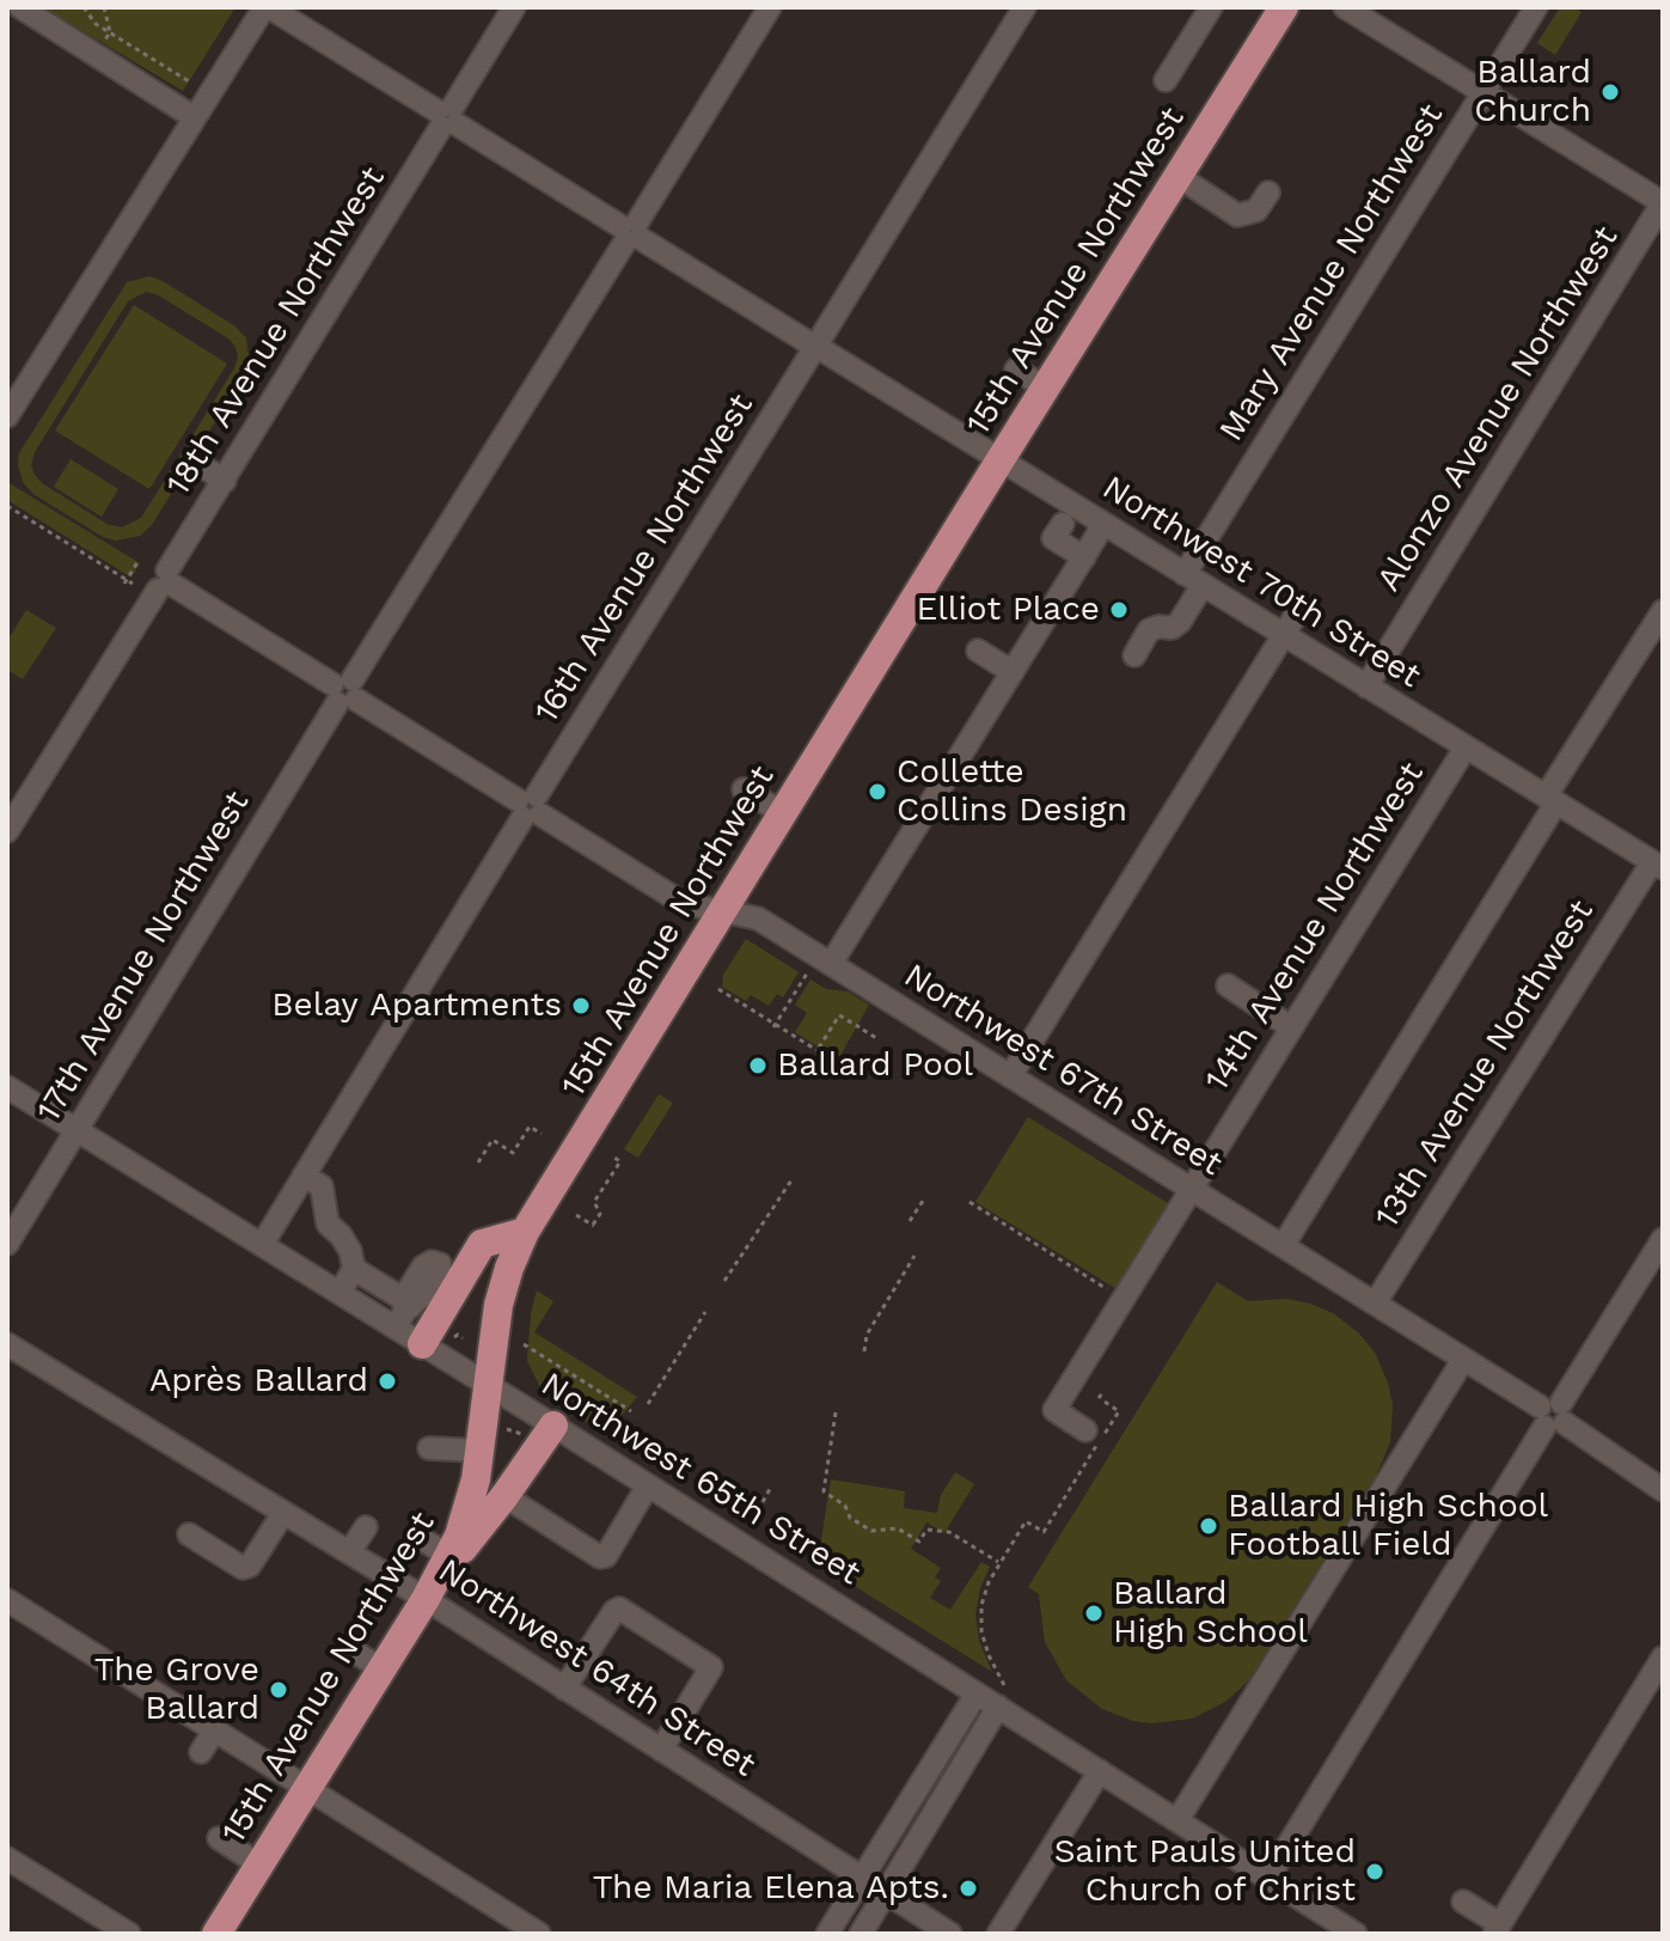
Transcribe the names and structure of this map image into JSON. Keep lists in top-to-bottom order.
{
  "streets": {
    "main road": ["15th Avenue Northwest"],
    "street": [
      "Mary Avenue Northwest",
      "18th Avenue Northwest",
      "Alonzo Avenue Northwest",
      "16th Avenue Northwest",
      "Northwest 70th Street",
      "14th Avenue Northwest",
      "17th Avenue Northwest",
      "13th Avenue Northwest",
      "Northwest 67th Street",
      "Northwest 65th Street",
      "Northwest 64th Street"
    ]
  },
  "crossings": [
    ["15th Avenue Northwest", "Northwest 70th Street"],
    ["15th Avenue Northwest", "Northwest 67th Street"],
    ["15th Avenue Northwest", "Northwest 65th Street"],
    ["15th Avenue Northwest", "Northwest 64th Street"],
    ["Mary Avenue Northwest", "Northwest 70th Street"],
    ["18th Avenue Northwest", "Northwest 70th Street"],
    ["18th Avenue Northwest", "Northwest 67th Street"],
    ["Alonzo Avenue Northwest", "Northwest 70th Street"],
    ["16th Avenue Northwest", "Northwest 70th Street"],
    ["16th Avenue Northwest", "Northwest 67th Street"],
    ["16th Avenue Northwest", "Northwest 65th Street"],
    ["Northwest 70th Street", "14th Avenue Northwest"],
    ["Northwest 70th Street", "17th Avenue Northwest"],
    ["Northwest 70th Street", "13th Avenue Northwest"],
    ["14th Avenue Northwest", "Northwest 67th Street"],
    ["17th Avenue Northwest", "Northwest 67th Street"],
    ["17th Avenue Northwest", "Northwest 65th Street"],
    ["13th Avenue Northwest", "Northwest 67th Street"]
  ],
  "places": [
    "Ballard Church",
    "Elliot Place",
    "Collette Collins Design",
    "Belay Apartments",
    "Ballard Pool",
    "Après Ballard",
    "Ballard High School Football Field",
    "Ballard High School",
    "The Grove Ballard",
    "Saint Pauls United Church of Christ",
    "The Maria Elena Apts."
  ]
}
